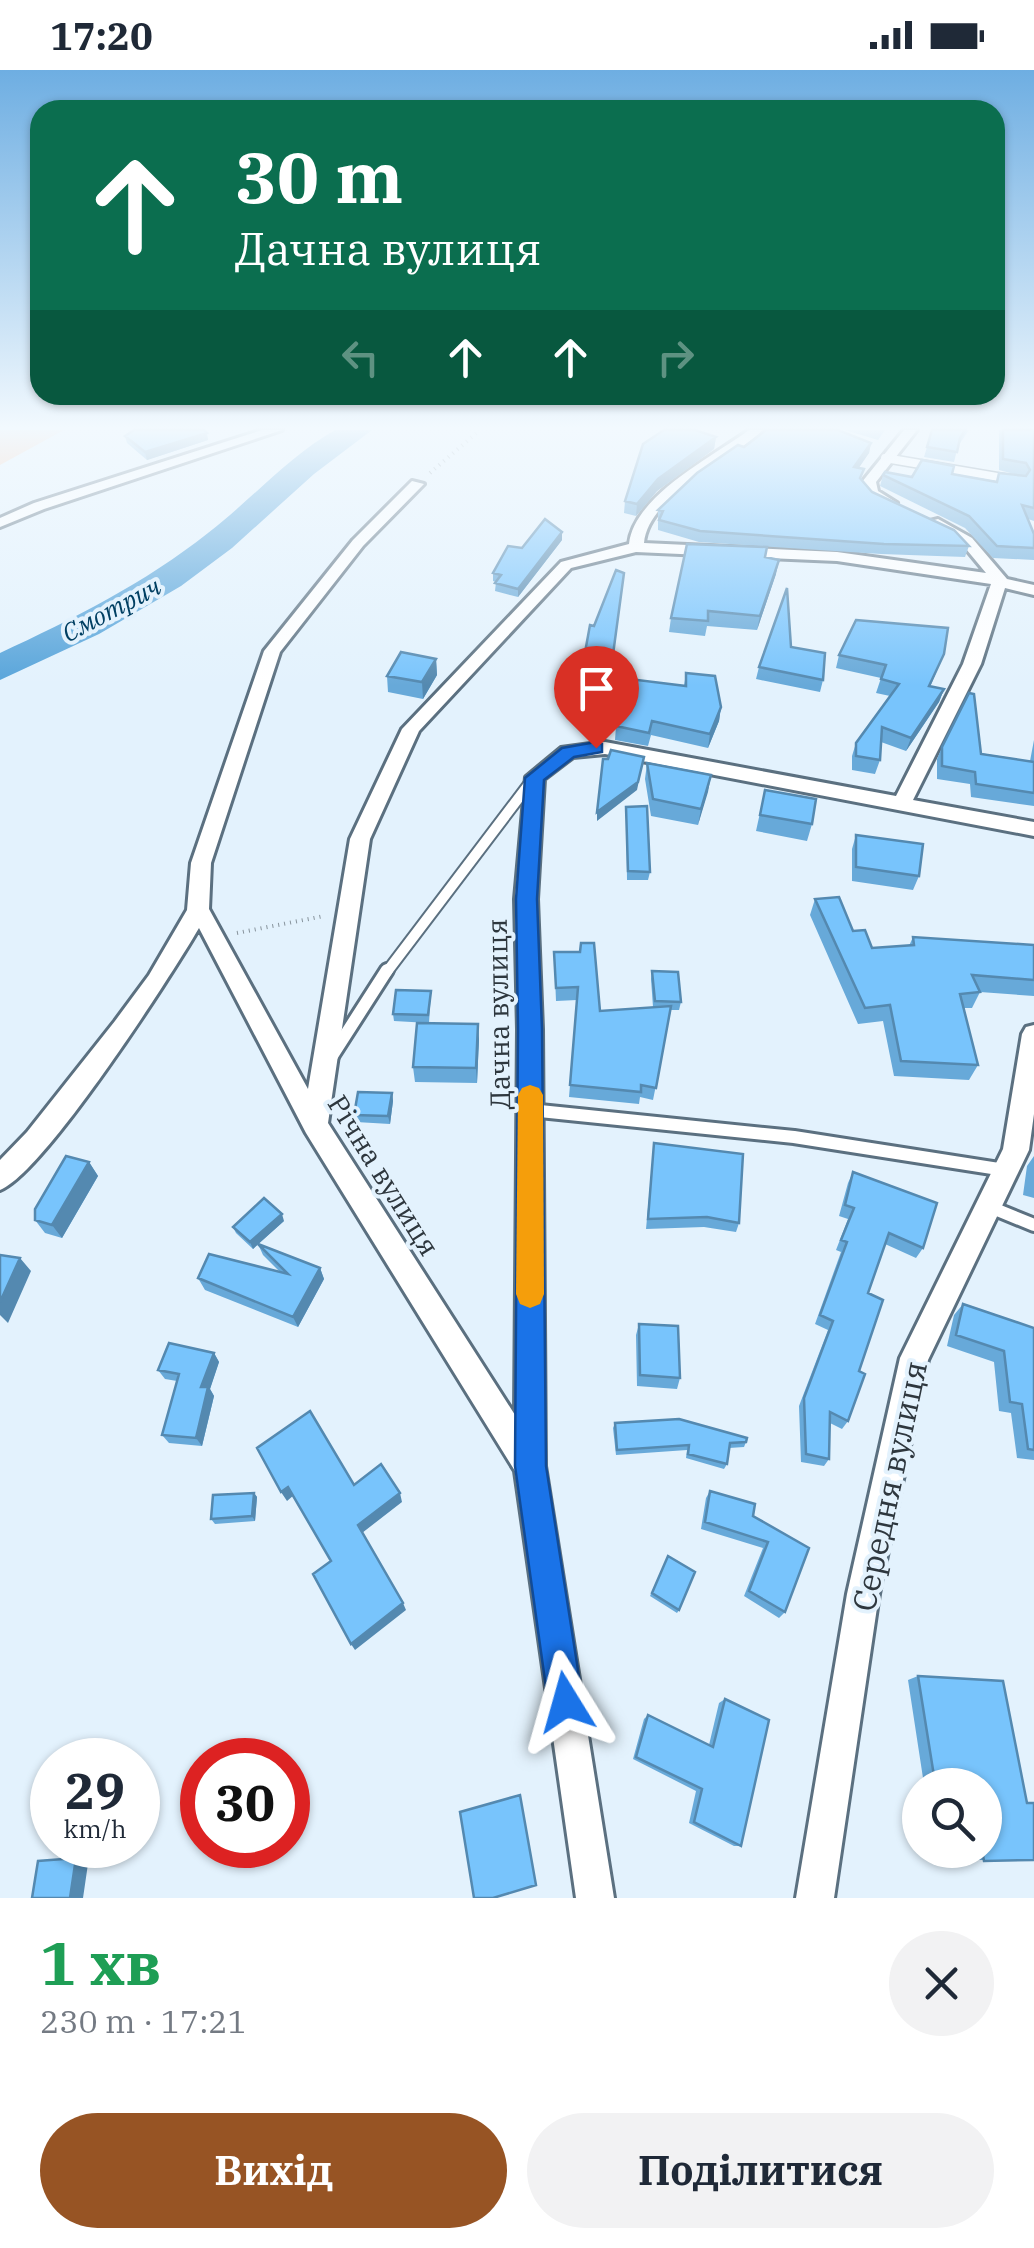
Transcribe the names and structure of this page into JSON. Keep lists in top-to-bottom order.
{
  "streets": {
    "street": ["Дачна вулиця", "Річна вулиця", "Середня вулиця"]
  },
  "crossings": [
    ["Дачна вулиця", "Річна вулиця"]
  ],
  "water": ["Смотрич"],
  "page": {
    "status": "17:20",
    "turn": ["30 m", "Дачна вулиця"],
    "speed": "29 km/h",
    "limit": "30",
    "heading": ["1 хв", "230 m · 17:21"],
    "buttons": ["Вихід", "Поділитися"]
  }
}
